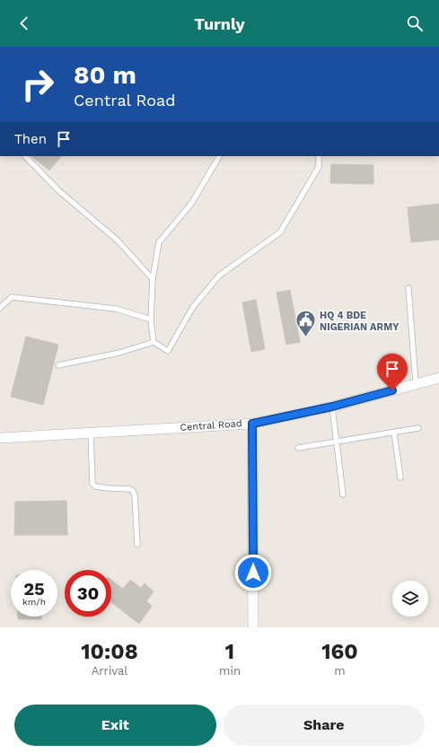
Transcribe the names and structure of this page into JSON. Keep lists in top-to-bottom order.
{
  "streets": {
    "street": ["Central Road"]
  },
  "places": {
    "public building": ["HQ 4 BDE NIGERIAN ARMY"]
  },
  "page": {
    "header": "Turnly",
    "turn": ["80 m", "Central Road"],
    "then": "Then",
    "speed": "25 km/h",
    "limit": "30",
    "eta": [
      "10:08",
      "Arrival",
      "1",
      "min",
      "160",
      "m"
    ],
    "buttons": ["Exit", "Share"]
  }
}
